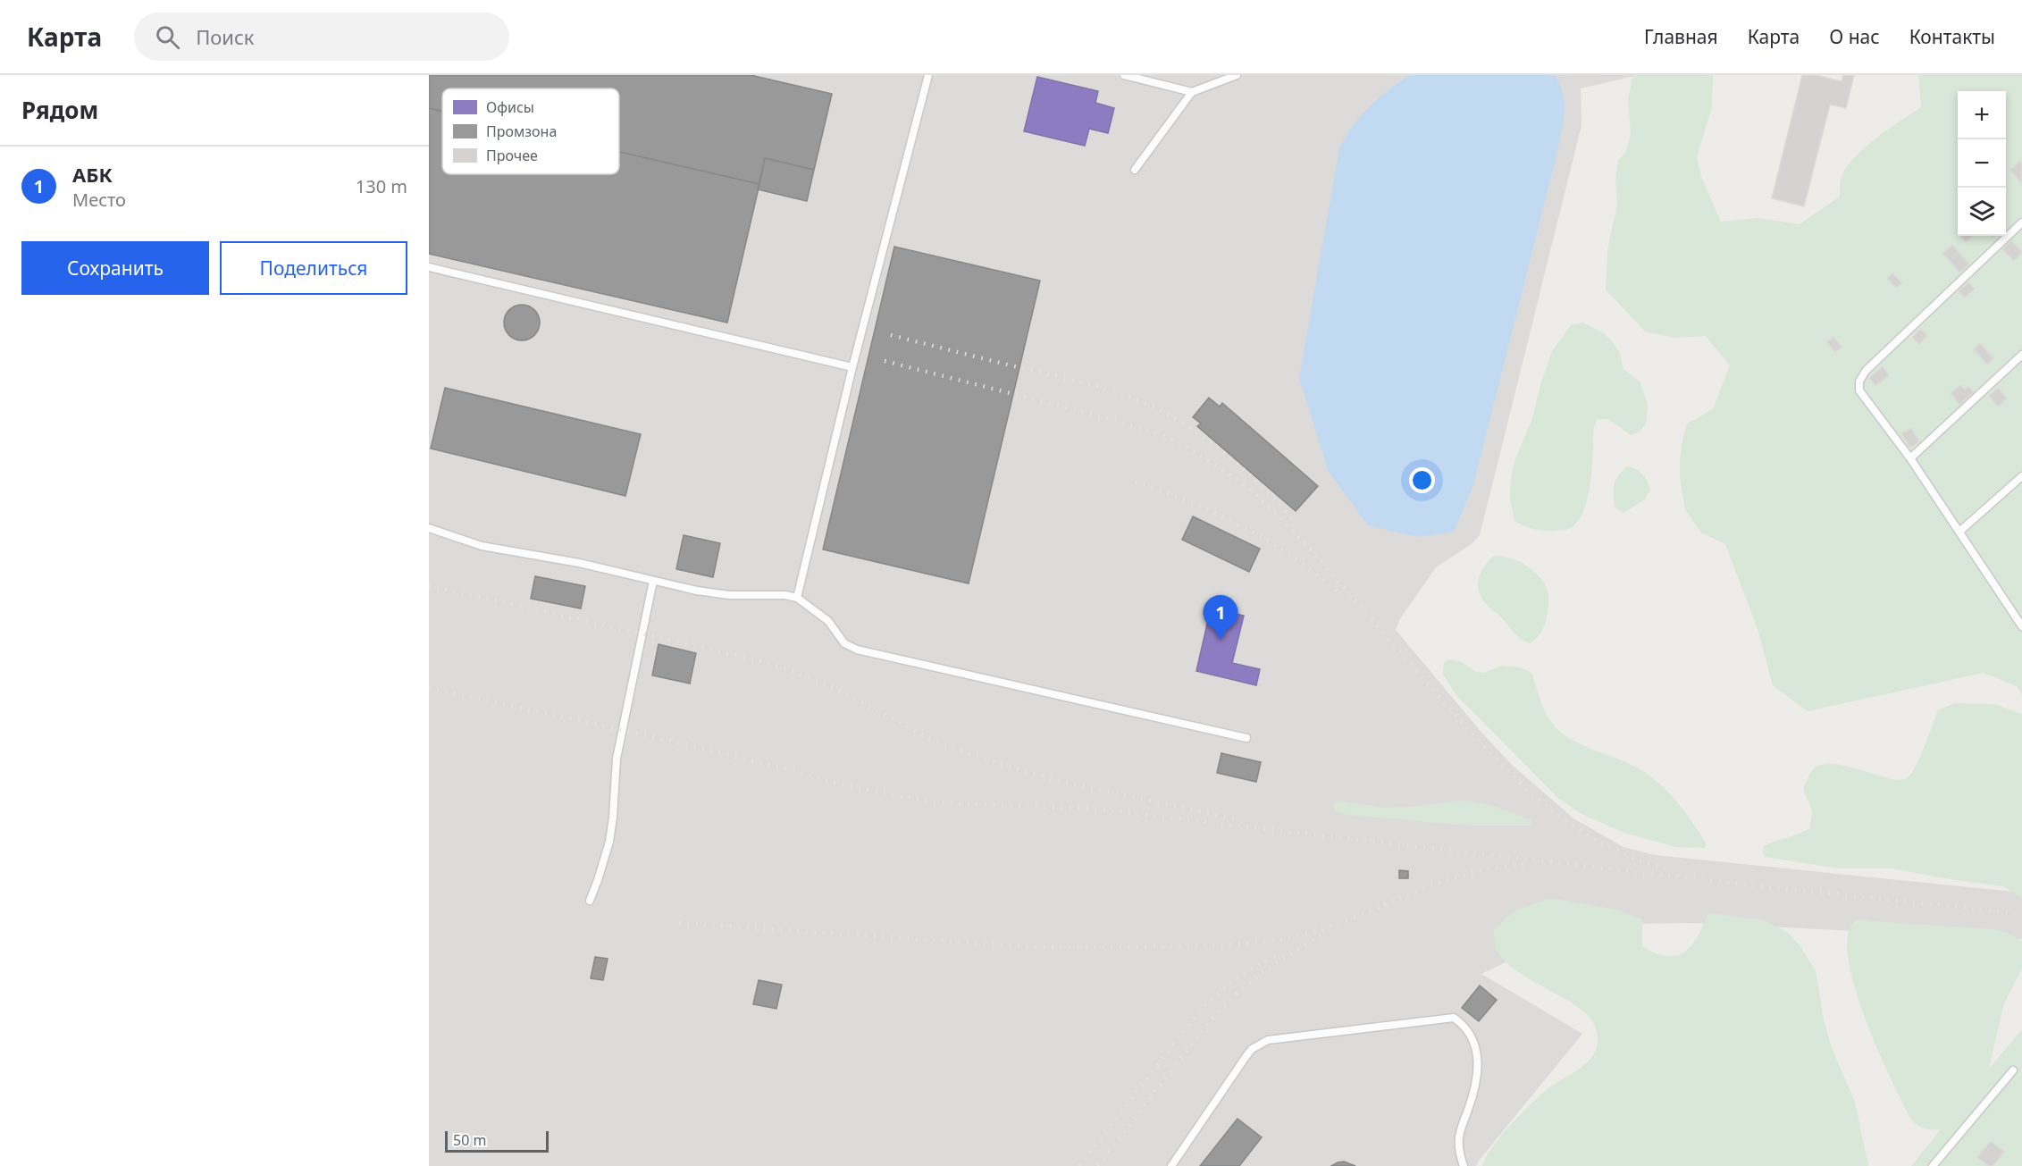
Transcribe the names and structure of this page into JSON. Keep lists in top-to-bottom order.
{
  "legend": ["Офисы", "Промзона", "Прочее"],
  "scale_bar": "50 m",
  "page": {
    "header": "Карта",
    "search": "Поиск",
    "nav": [
      "Главная",
      "Карта",
      "О нас",
      "Контакты"
    ],
    "heading": "Рядом",
    "map_buttons": ["+", "−"],
    "list": [
      {
        "mark": "1",
        "name": "АБК",
        "note": "Место",
        "value": "130 m"
      }
    ],
    "buttons": ["Сохранить", "Поделиться"],
    "pins": "1",
    "scale": "50 m"
  }
}
